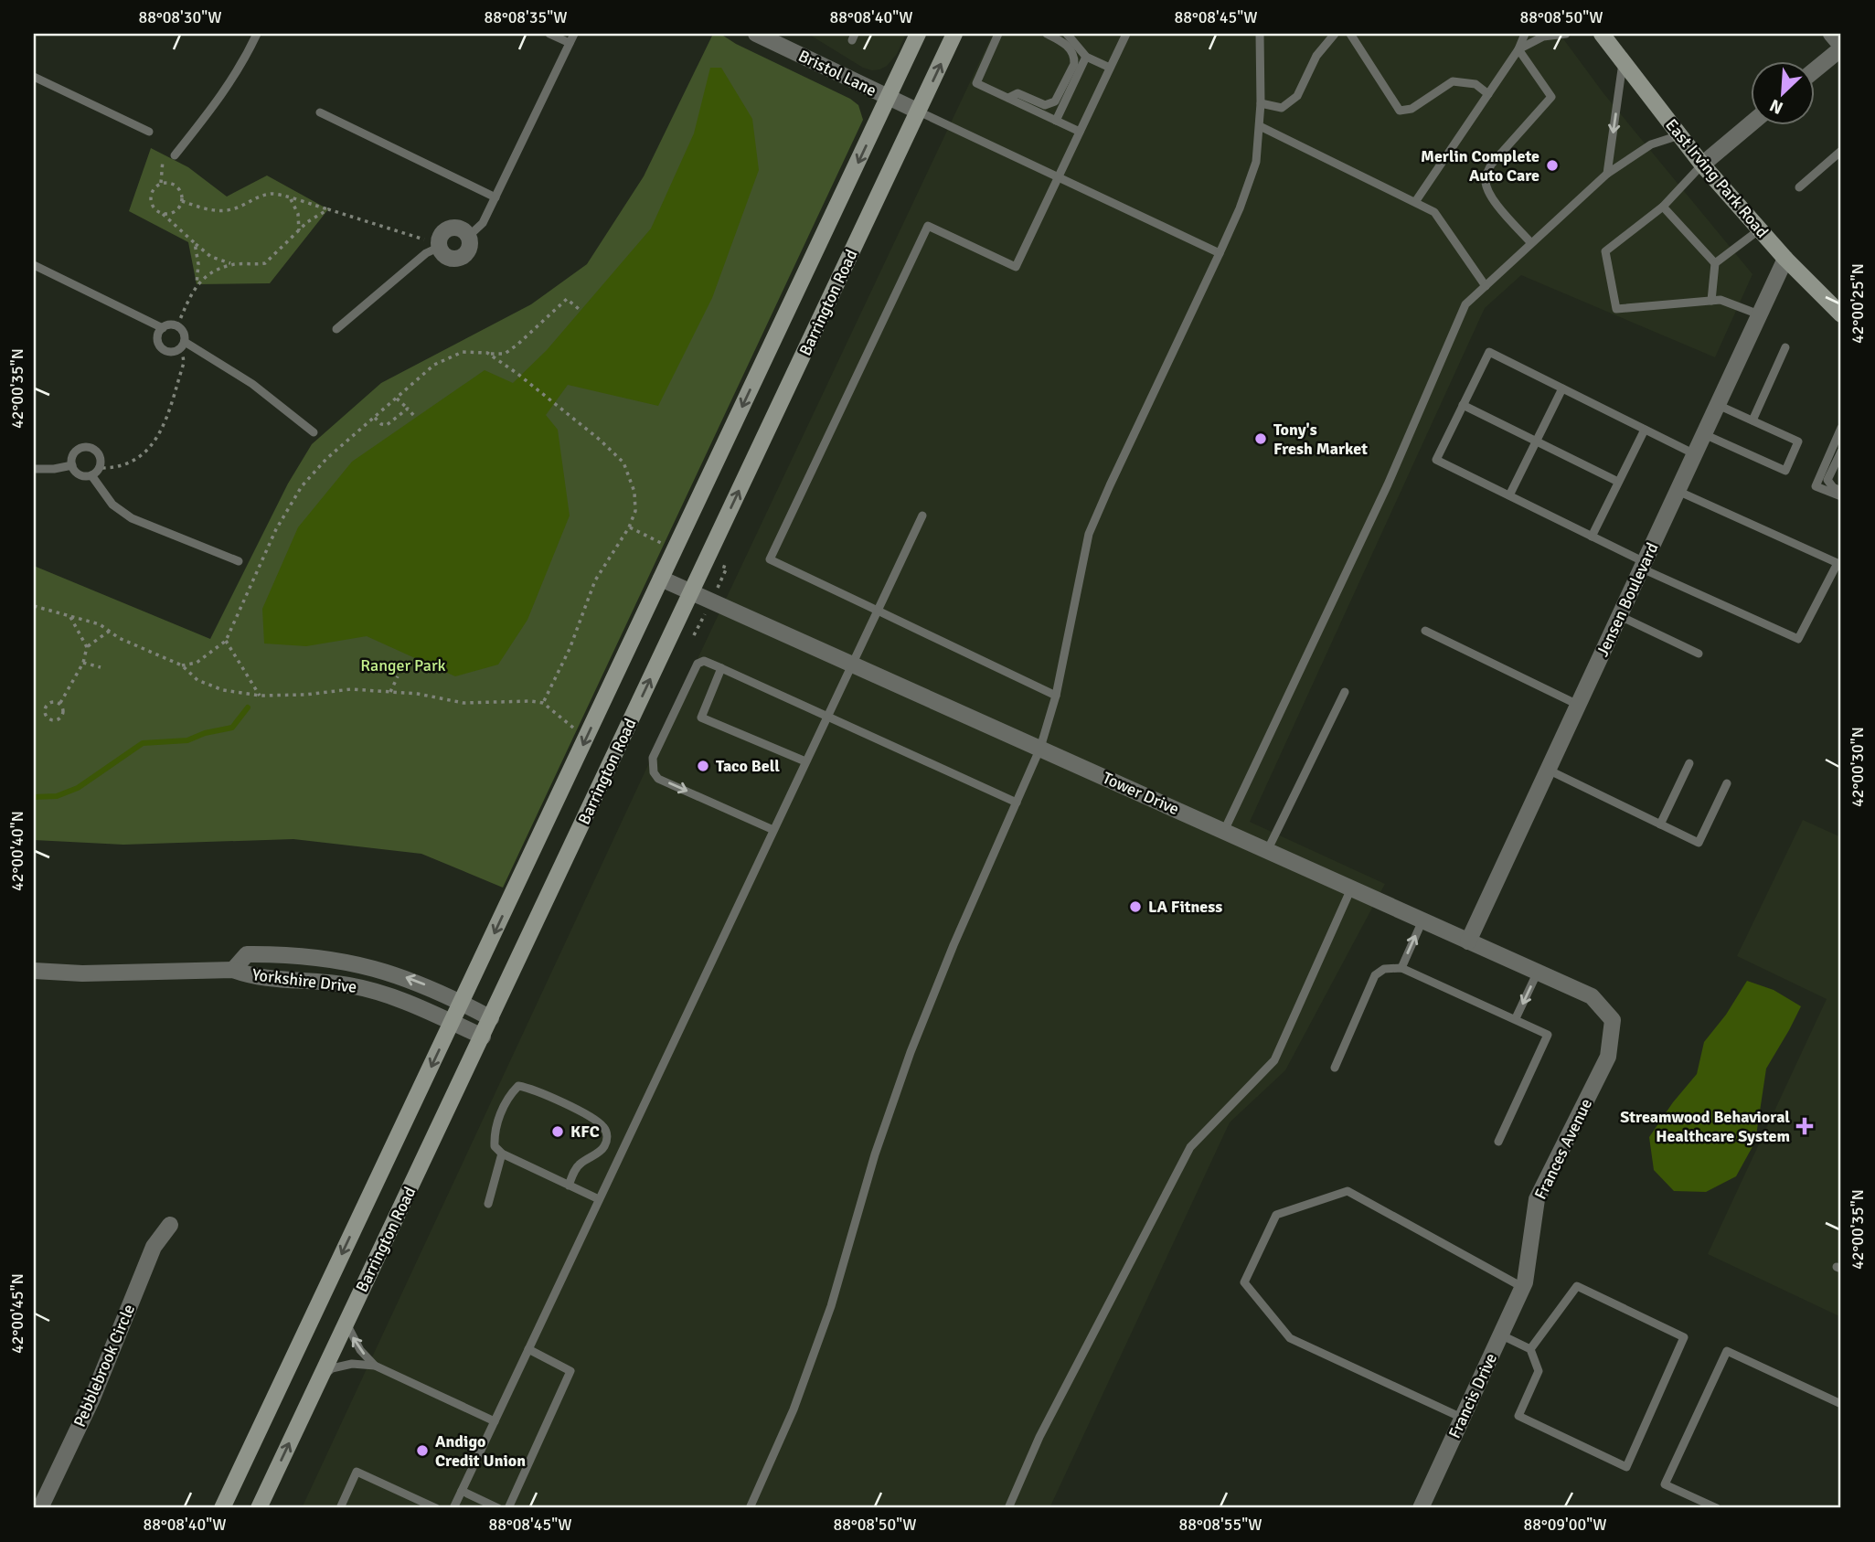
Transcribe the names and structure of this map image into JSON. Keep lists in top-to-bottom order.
{
  "streets": {
    "main road": ["East Irving Park Road", "Barrington Road"],
    "street": [
      "Bristol Lane",
      "Jensen Boulevard",
      "Tower Drive",
      "Yorkshire Drive",
      "Frances Avenue",
      "Pebblebrook Circle",
      "Francis Drive"
    ]
  },
  "crossings": [
    ["Bristol Lane", "Barrington Road"],
    ["East Irving Park Road", "Jensen Boulevard"],
    ["Barrington Road", "Tower Drive"],
    ["Barrington Road", "Yorkshire Drive"],
    ["Jensen Boulevard", "Tower Drive"],
    ["Tower Drive", "Frances Avenue"],
    ["Frances Avenue", "Francis Drive"]
  ],
  "parks": ["Ranger Park"],
  "places": {
    "other": [
      "Merlin Complete Auto Care",
      "Tony's Fresh Market",
      "Taco Bell",
      "LA Fitness",
      "KFC",
      "Andigo Credit Union"
    ],
    "health": ["Streamwood Behavioral Healthcare System"]
  },
  "north": "bottom left",
  "coordinates": [
    "88°08'30\"W",
    "88°08'35\"W",
    "88°08'40\"W",
    "88°08'45\"W",
    "88°08'50\"W",
    "42°00'25\"N",
    "42°00'35\"N",
    "42°00'30\"N",
    "42°00'40\"N",
    "42°00'45\"N",
    "88°08'55\"W",
    "88°09'00\"W"
  ]
}
